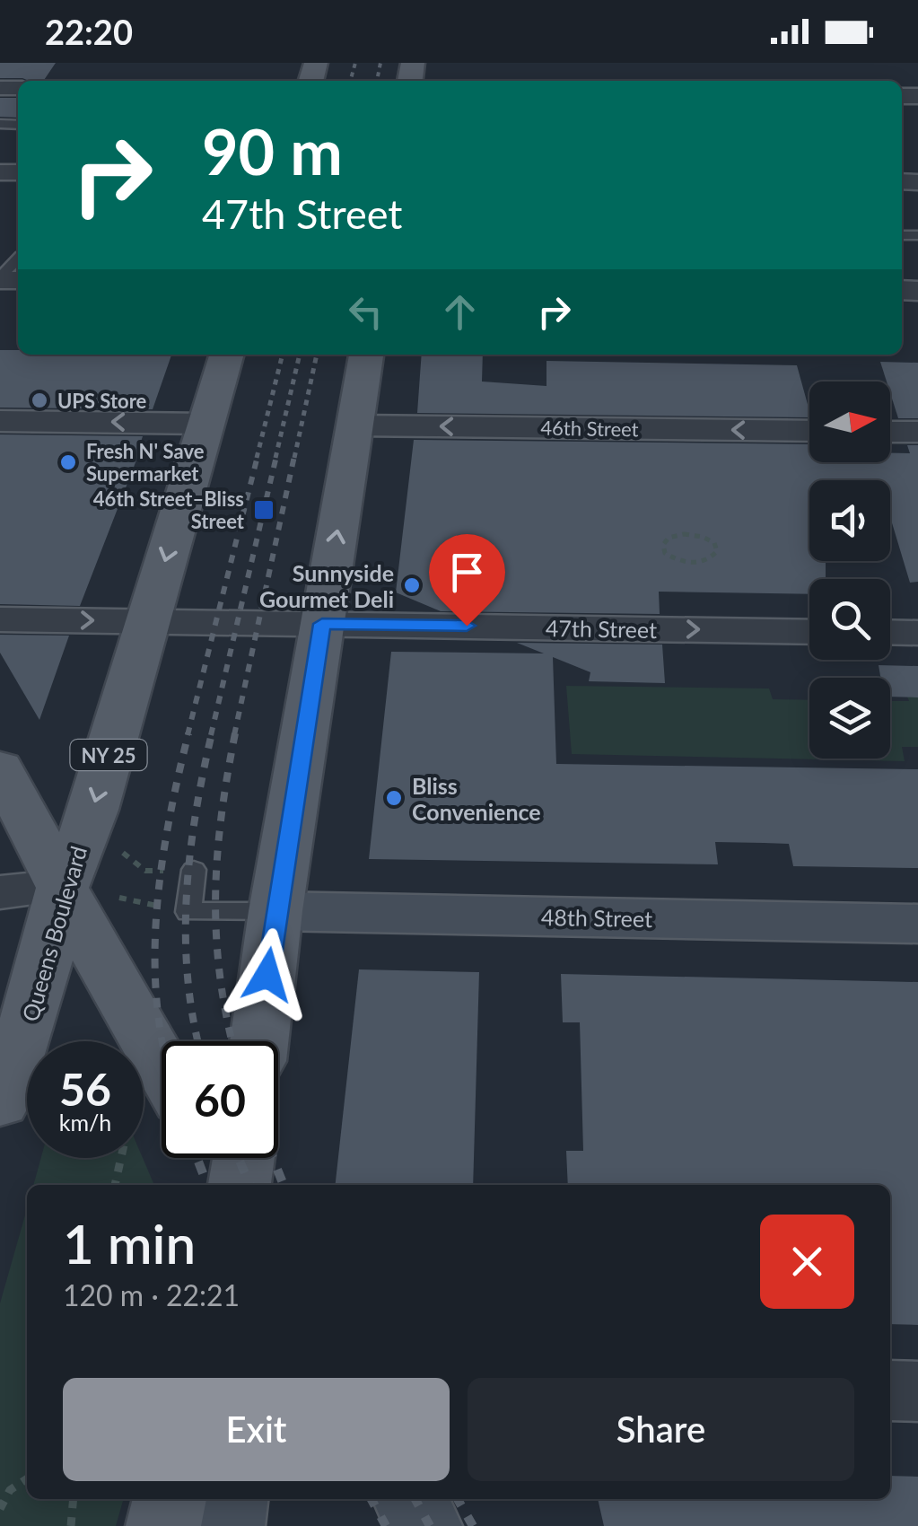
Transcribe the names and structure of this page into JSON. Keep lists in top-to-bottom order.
{
  "streets": {
    "main road": ["NY 25", "Queens Boulevard"],
    "street": ["46th Street", "47th Street", "48th Street"]
  },
  "crossings": [
    ["47th Street", "Queens Boulevard"]
  ],
  "one_way": ["46th Street"],
  "places": {
    "other": [
      "UPS Store",
      "Fresh N' Save Supermarket",
      "Sunnyside Gourmet Deli",
      "Bliss Convenience"
    ],
    "transit": ["46th Street–Bliss Street"]
  },
  "north": "right",
  "page": {
    "status": "22:20",
    "turn": ["90 m", "47th Street"],
    "speed": "56 km/h",
    "limit": "60",
    "heading": ["1 min", "120 m · 22:21"],
    "buttons": ["Exit", "Share"]
  }
}
